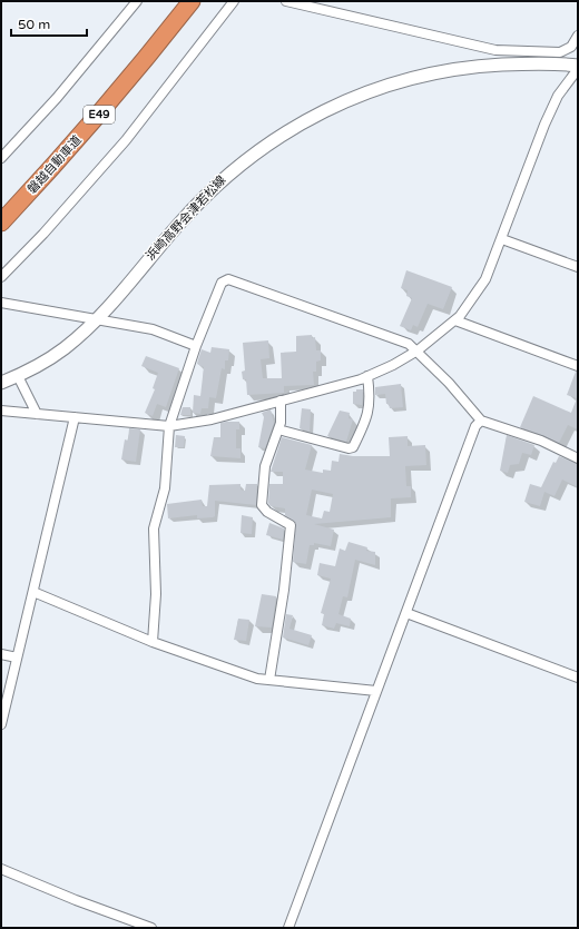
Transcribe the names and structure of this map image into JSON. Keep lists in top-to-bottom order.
{
  "streets": {
    "highway": ["E49", "磐越自動車道"],
    "main road": ["浜崎高野会津若松線"]
  },
  "scale_bar": "50 m"
}
